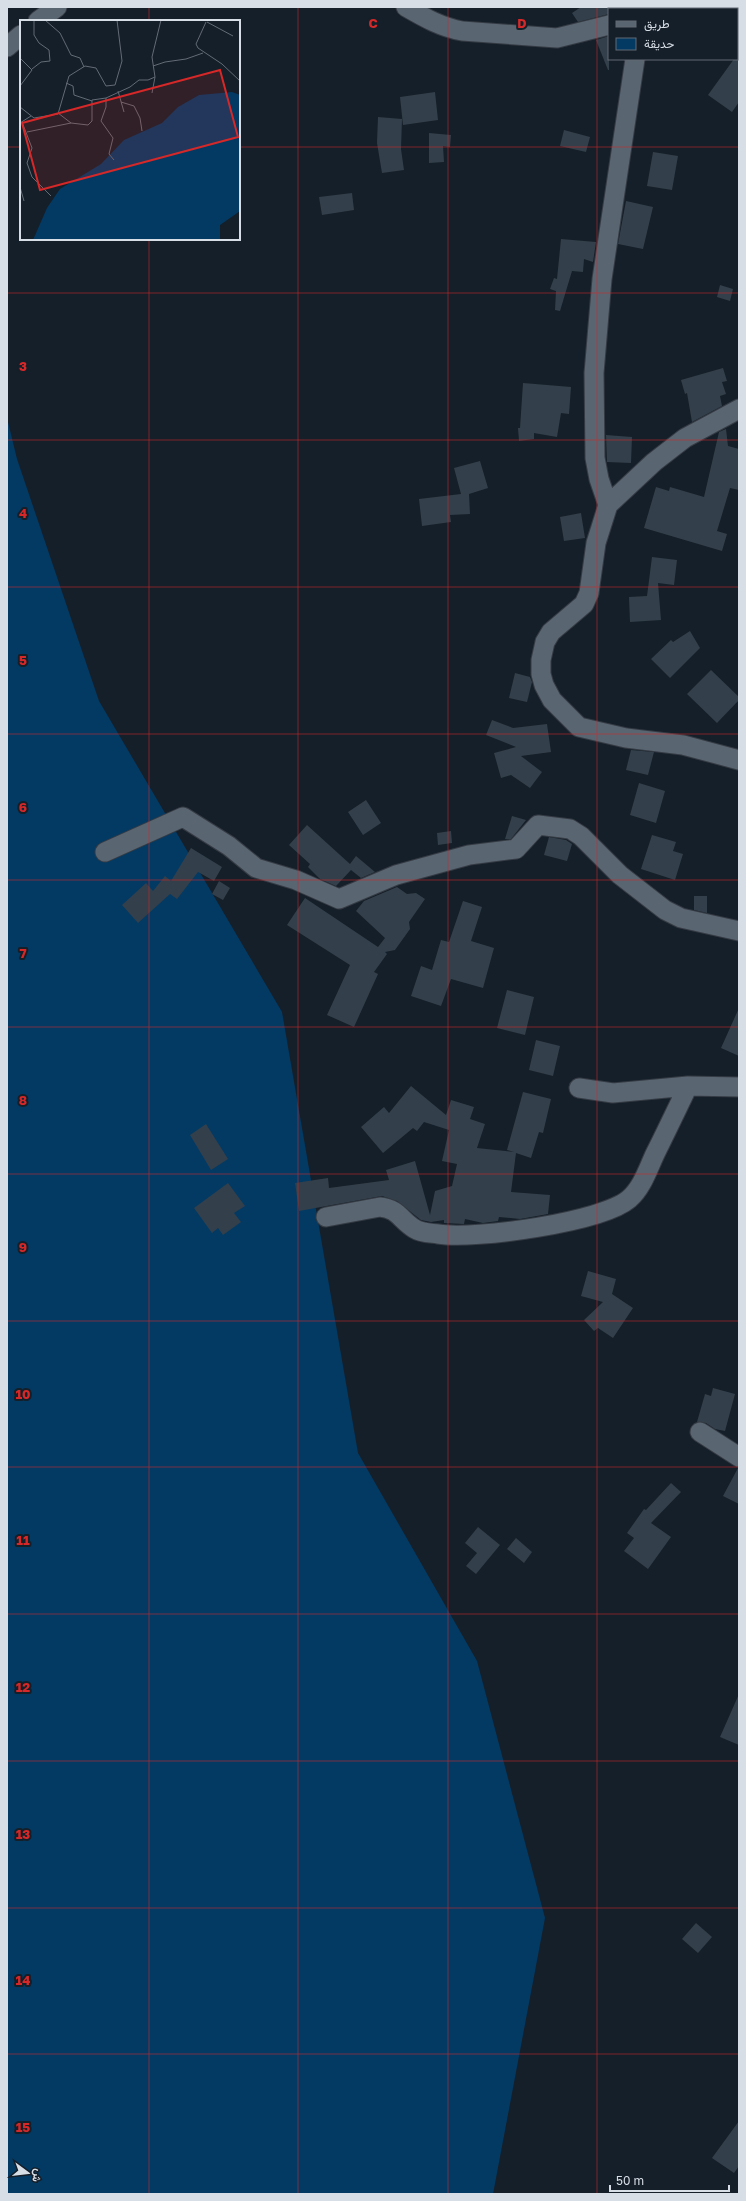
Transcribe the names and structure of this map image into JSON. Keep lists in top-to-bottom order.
{
  "legend": ["طريق", "حديقة"],
  "scale_bar": "50 m",
  "north": "right",
  "grid": {
    "columns": ["C", "D"],
    "rows": [
      "3",
      "4",
      "5",
      "6",
      "7",
      "8",
      "9",
      "10",
      "11",
      "12",
      "13",
      "14",
      "15"
    ]
  }
}
